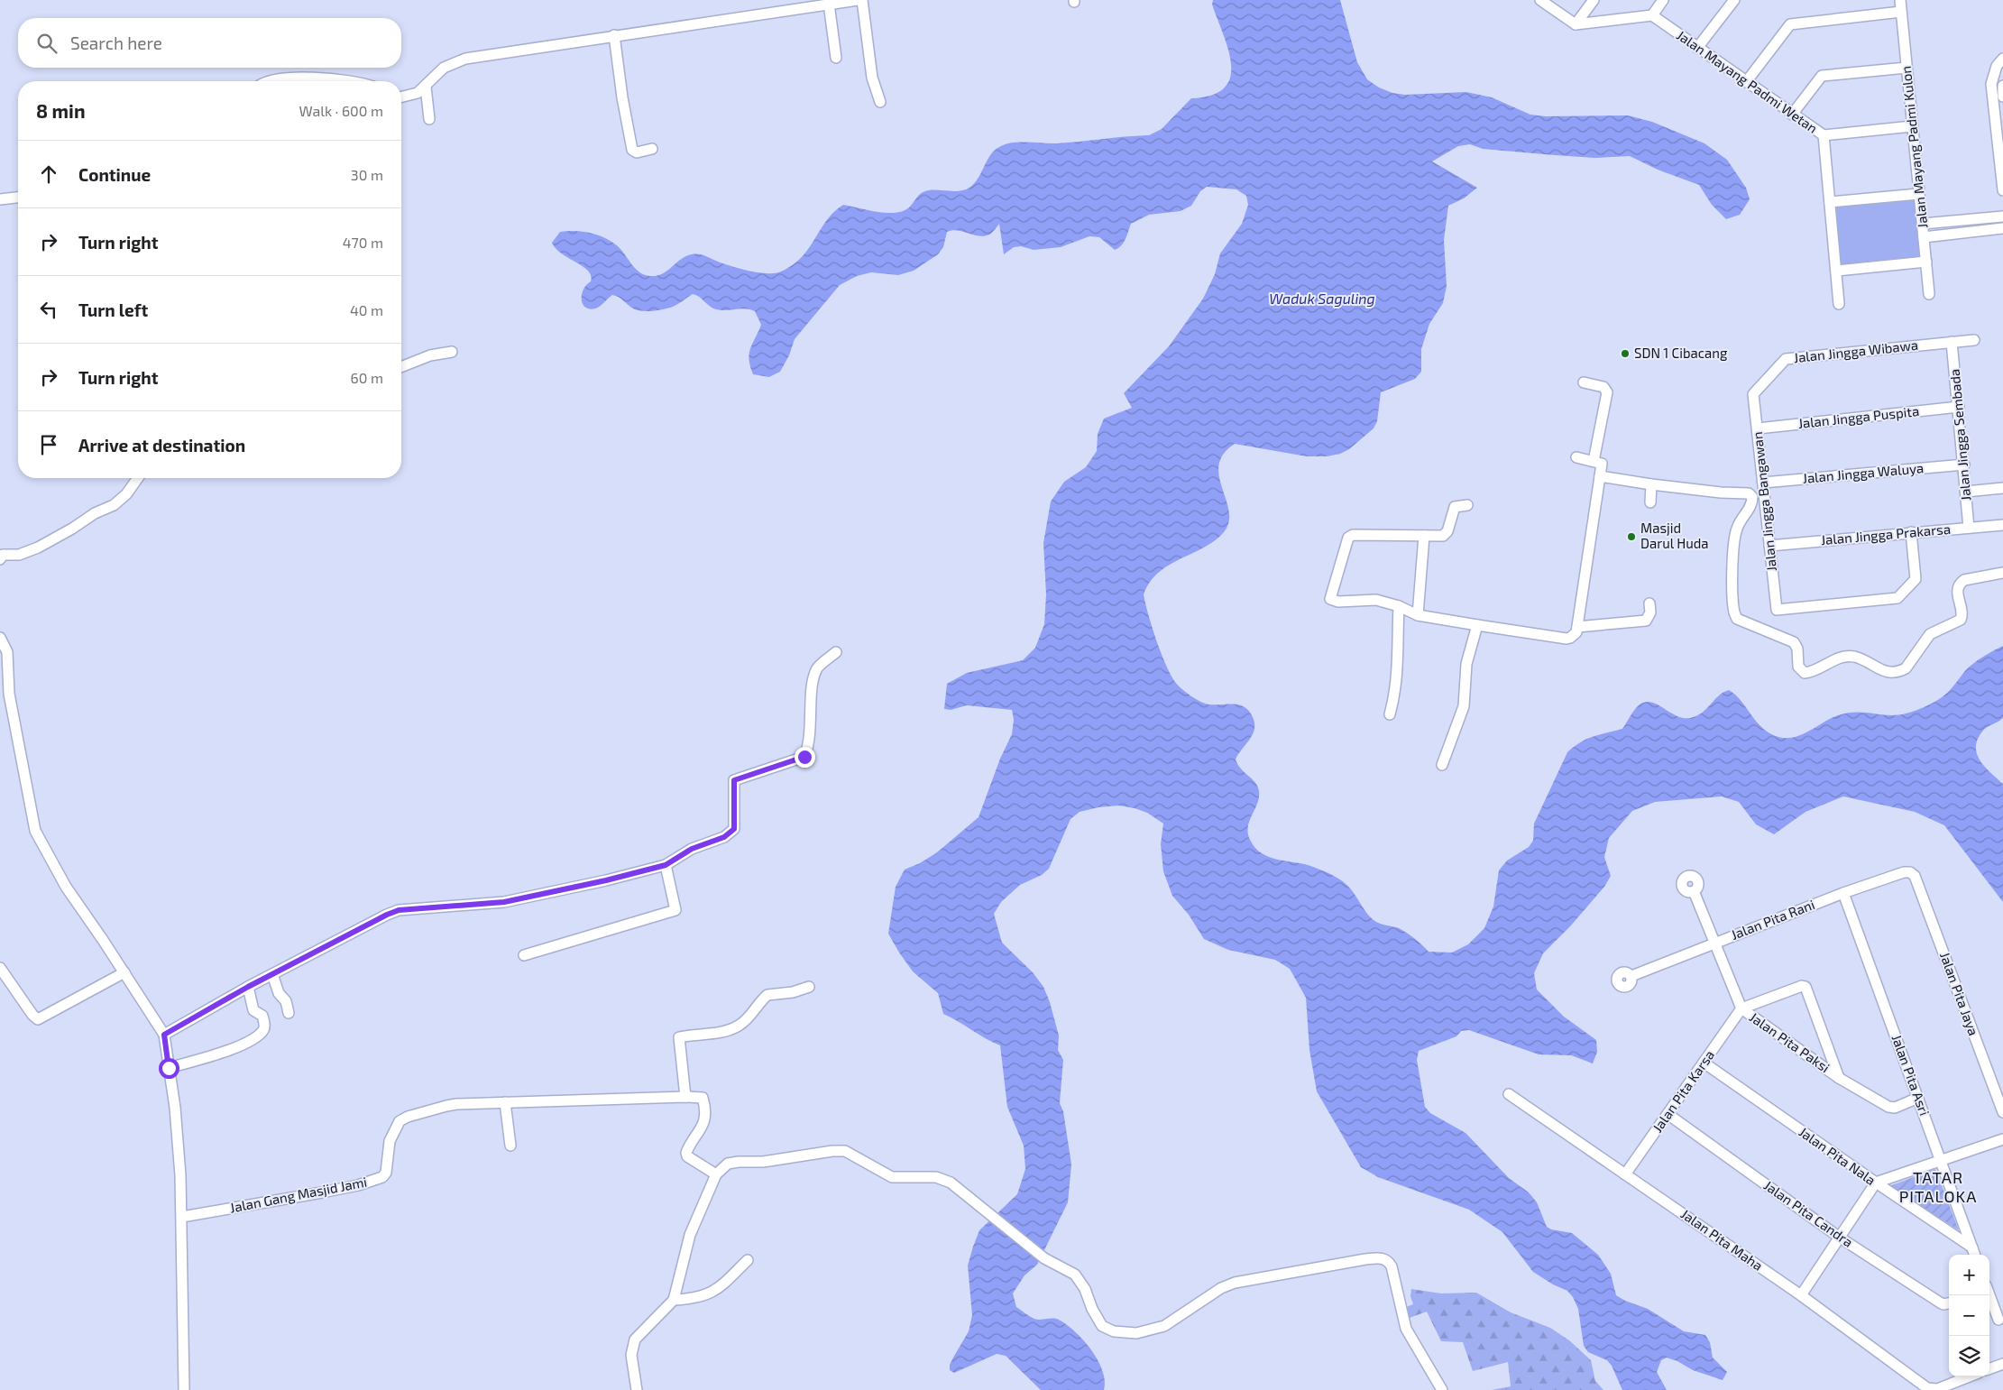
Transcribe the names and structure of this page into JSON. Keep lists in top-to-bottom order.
{
  "streets": {
    "street": [
      "Jalan Mayang Padmi Wetan",
      "Jalan Mayang Padmi Kulon",
      "Jalan Jingga Wibawa",
      "Jalan Jingga Puspita",
      "Jalan Jingga Sembada",
      "Jalan Jingga Waluya",
      "Jalan Jingga Bangawan",
      "Jalan Jingga Prakarsa",
      "Jalan Pita Rani",
      "Jalan Pita Jaya",
      "Jalan Pita Paksi",
      "Jalan Pita Asri",
      "Jalan Pita Karsa",
      "Jalan Pita Nala",
      "Jalan Gang Masjid Jami",
      "Jalan Pita Candra",
      "Jalan Pita Maha"
    ]
  },
  "crossings": [
    ["Jalan Jingga Wibawa", "Jalan Jingga Sembada"],
    ["Jalan Jingga Wibawa", "Jalan Jingga Bangawan"],
    ["Jalan Jingga Puspita", "Jalan Jingga Sembada"],
    ["Jalan Jingga Puspita", "Jalan Jingga Bangawan"],
    ["Jalan Jingga Sembada", "Jalan Jingga Waluya"],
    ["Jalan Jingga Sembada", "Jalan Jingga Prakarsa"],
    ["Jalan Jingga Waluya", "Jalan Jingga Bangawan"],
    ["Jalan Jingga Bangawan", "Jalan Jingga Prakarsa"],
    ["Jalan Pita Rani", "Jalan Pita Jaya"],
    ["Jalan Pita Rani", "Jalan Pita Asri"],
    ["Jalan Pita Paksi", "Jalan Pita Asri"],
    ["Jalan Pita Paksi", "Jalan Pita Karsa"],
    ["Jalan Pita Asri", "Jalan Pita Nala"],
    ["Jalan Pita Karsa", "Jalan Pita Nala"],
    ["Jalan Pita Karsa", "Jalan Pita Candra"],
    ["Jalan Pita Karsa", "Jalan Pita Maha"]
  ],
  "districts": ["TATAR PITALOKA"],
  "water": ["Waduk Saguling"],
  "places": ["SDN 1 Cibacang", "Masjid Darul Huda"],
  "page": {
    "search": "Search here",
    "heading": ["8 min", "Walk · 600 m"],
    "list": [
      ["Continue", "30 m"],
      ["Turn right", "470 m"],
      ["Turn left", "40 m"],
      ["Turn right", "60 m"],
      "Arrive at destination"
    ],
    "map_buttons": ["+", "−"]
  }
}
